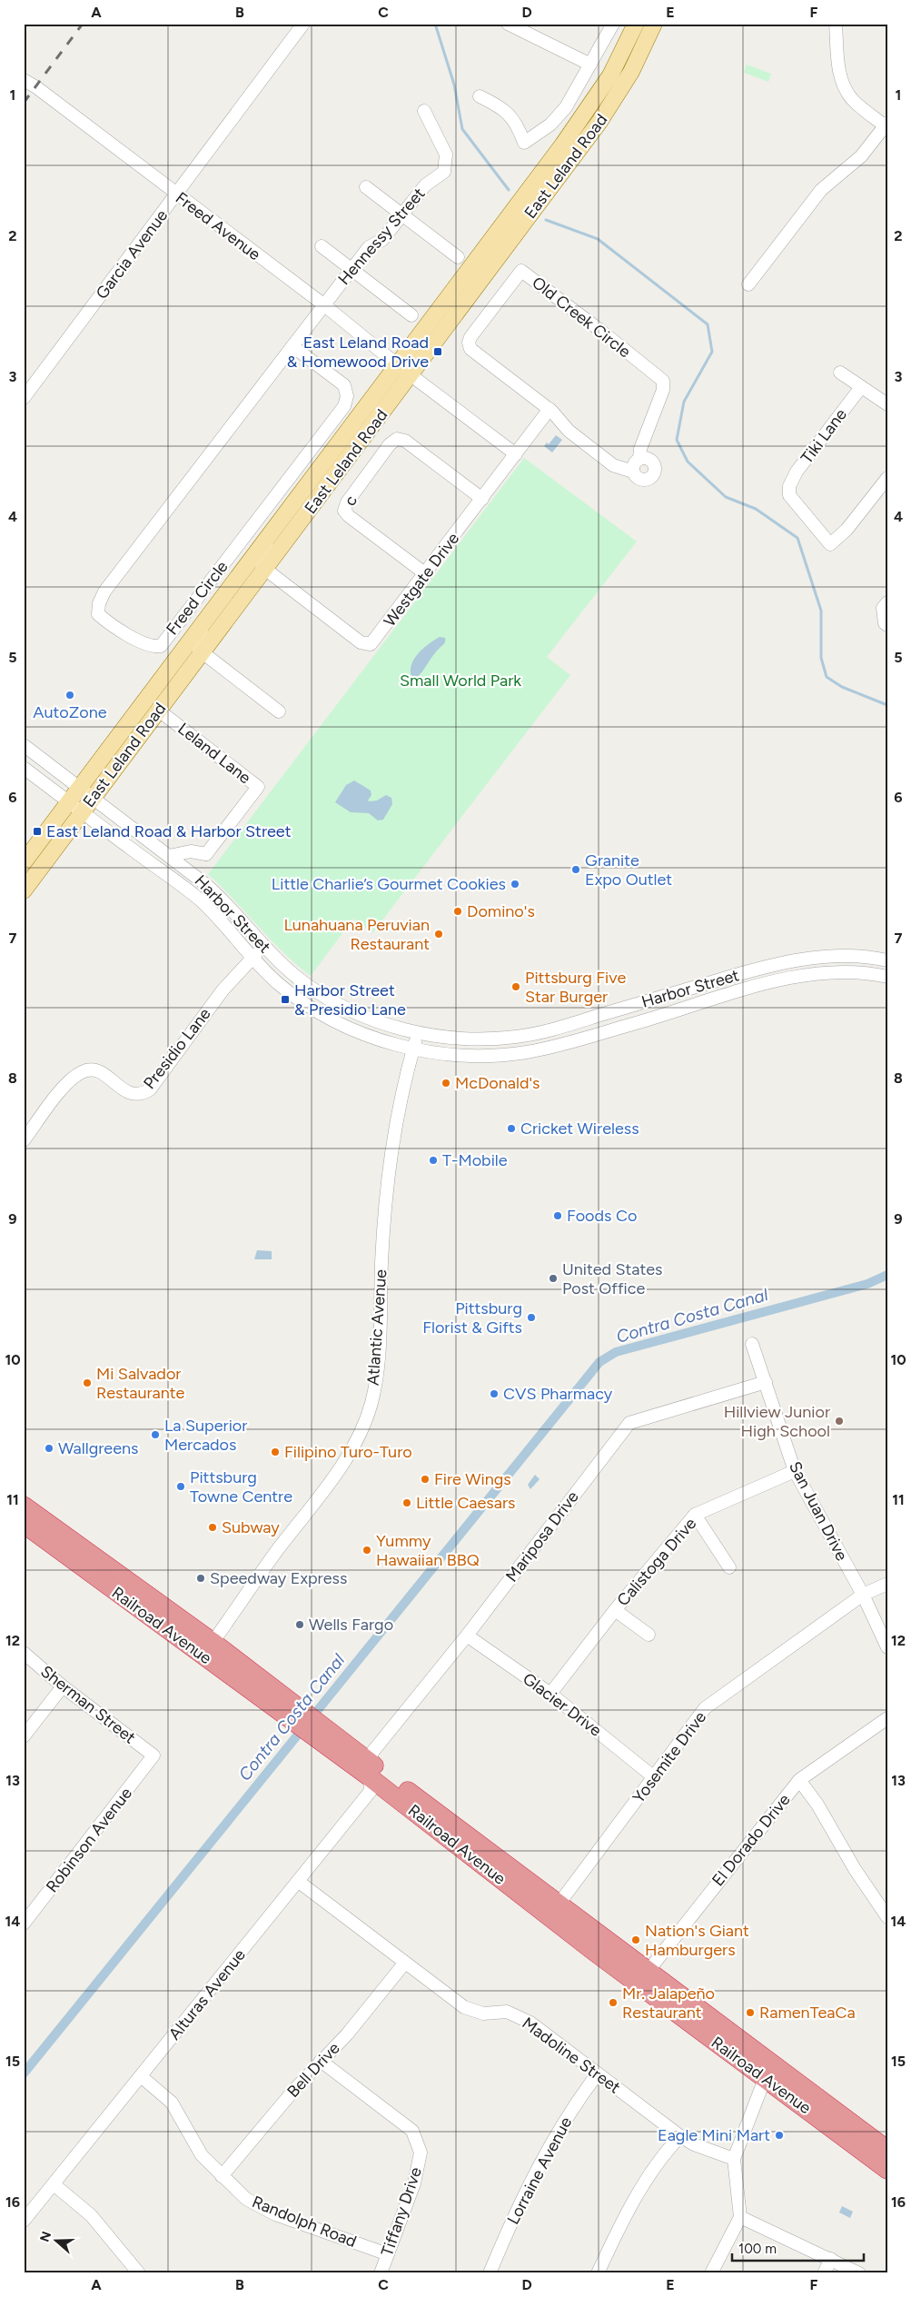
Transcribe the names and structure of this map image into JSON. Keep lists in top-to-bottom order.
{
  "streets": {
    "highway": ["Railroad Avenue"],
    "main road": ["East Leland Road"],
    "street": [
      "Freed Avenue",
      "Hennessy Street",
      "Garcia Avenue",
      "Old Creek Circle",
      "Tiki Lane",
      "c",
      "Westgate Drive",
      "Freed Circle",
      "Leland Lane",
      "Harbor Street",
      "Presidio Lane",
      "Atlantic Avenue",
      "San Juan Drive",
      "Mariposa Drive",
      "Calistoga Drive",
      "Sherman Street",
      "Glacier Drive",
      "Yosemite Drive",
      "Robinson Avenue",
      "El Dorado Drive",
      "Alturas Avenue",
      "Madoline Street",
      "Bell Drive",
      "Lorraine Avenue",
      "Tiffany Drive",
      "Randolph Road"
    ]
  },
  "crossings": [
    ["East Leland Road", "Freed Avenue"],
    ["East Leland Road", "Westgate Drive"],
    ["East Leland Road", "Leland Lane"],
    ["East Leland Road", "Harbor Street"],
    ["Freed Avenue", "Hennessy Street"],
    ["Freed Avenue", "Garcia Avenue"],
    ["Freed Avenue", "Westgate Drive"],
    ["Freed Avenue", "Freed Circle"],
    ["Hennessy Street", "Freed Circle"],
    ["Old Creek Circle", "Westgate Drive"],
    ["c", "Westgate Drive"],
    ["Harbor Street", "Presidio Lane"],
    ["Harbor Street", "Atlantic Avenue"],
    ["Atlantic Avenue", "Railroad Avenue"],
    ["San Juan Drive", "Mariposa Drive"],
    ["San Juan Drive", "Calistoga Drive"],
    ["San Juan Drive", "Yosemite Drive"],
    ["Mariposa Drive", "Railroad Avenue"],
    ["Mariposa Drive", "Glacier Drive"],
    ["Mariposa Drive", "Alturas Avenue"],
    ["Calistoga Drive", "Glacier Drive"],
    ["Railroad Avenue", "Yosemite Drive"],
    ["Railroad Avenue", "El Dorado Drive"],
    ["Railroad Avenue", "Alturas Avenue"],
    ["Sherman Street", "Robinson Avenue"],
    ["Glacier Drive", "Yosemite Drive"],
    ["Alturas Avenue", "Madoline Street"],
    ["Alturas Avenue", "Randolph Road"],
    ["Madoline Street", "Bell Drive"],
    ["Madoline Street", "Lorraine Avenue"],
    ["Bell Drive", "Tiffany Drive"],
    ["Bell Drive", "Randolph Road"],
    ["Tiffany Drive", "Randolph Road"]
  ],
  "water": ["Contra Costa Canal"],
  "parks": ["Small World Park"],
  "places": {
    "transit": ["East Leland Road & Homewood Drive", "East Leland Road & Harbor Street", "Harbor Street & Presidio Lane"],
    "other": [
      "AutoZone",
      "Granite Expo Outlet",
      "Little Charlie’s Gourmet Cookies",
      "Domino's",
      "Lunahuana Peruvian Restaurant",
      "Pittsburg Five Star Burger",
      "McDonald's",
      "Cricket Wireless",
      "T-Mobile",
      "Foods Co",
      "United States Post Office",
      "Pittsburg Florist & Gifts",
      "Mi Salvador Restaurante",
      "CVS Pharmacy",
      "Hillview Junior High School",
      "La Superior Mercados",
      "Wallgreens",
      "Filipino Turo-Turo",
      "Fire Wings",
      "Pittsburg Towne Centre",
      "Little Caesars",
      "Subway",
      "Yummy Hawaiian BBQ",
      "Speedway Express",
      "Wells Fargo",
      "Nation's Giant Hamburgers",
      "Mr. Jalapeño Restaurant",
      "RamenTeaCa",
      "Eagle Mini Mart"
    ]
  },
  "scale_bar": "100 m",
  "north": "left",
  "grid": {
    "columns": [
      "A",
      "B",
      "C",
      "D",
      "E",
      "F"
    ],
    "rows": [
      "1",
      "2",
      "3",
      "4",
      "5",
      "6",
      "7",
      "8",
      "9",
      "10",
      "11",
      "12",
      "13",
      "14",
      "15",
      "16"
    ]
  }
}
